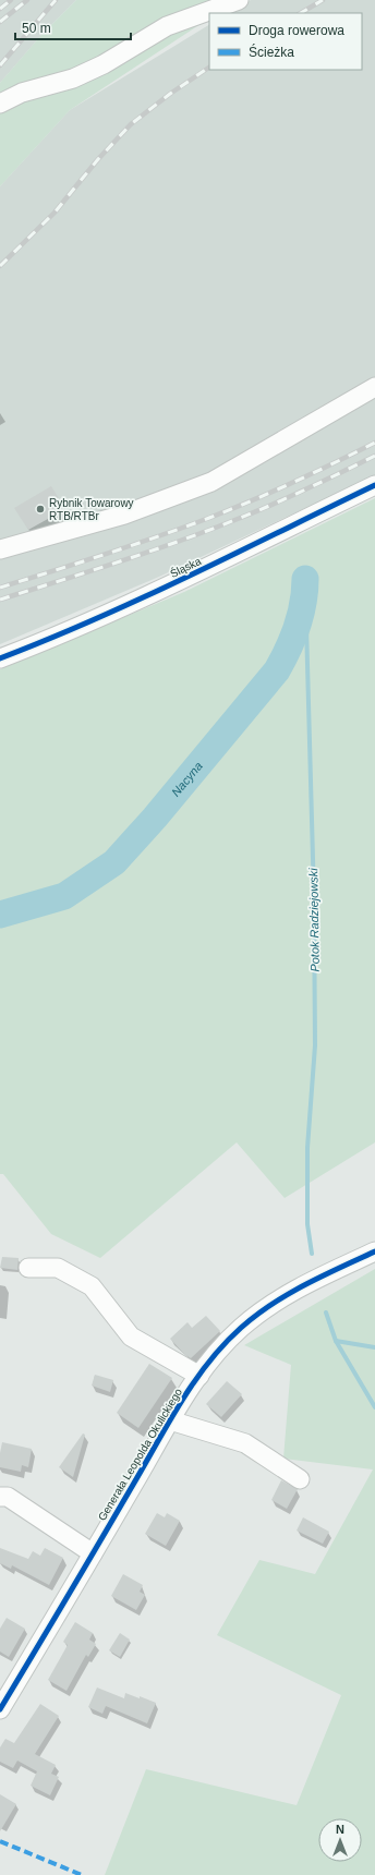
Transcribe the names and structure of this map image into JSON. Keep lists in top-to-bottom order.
{
  "streets": {
    "street": ["Śląska", "Generała Leopolda Okulickiego"]
  },
  "water": ["Nacyna", "Potok Radziejowski"],
  "places": ["Rybnik Towarowy RTB/RTBr"],
  "legend": ["Droga rowerowa", "Ścieżka"],
  "scale_bar": "50 m",
  "north": "top"
}
